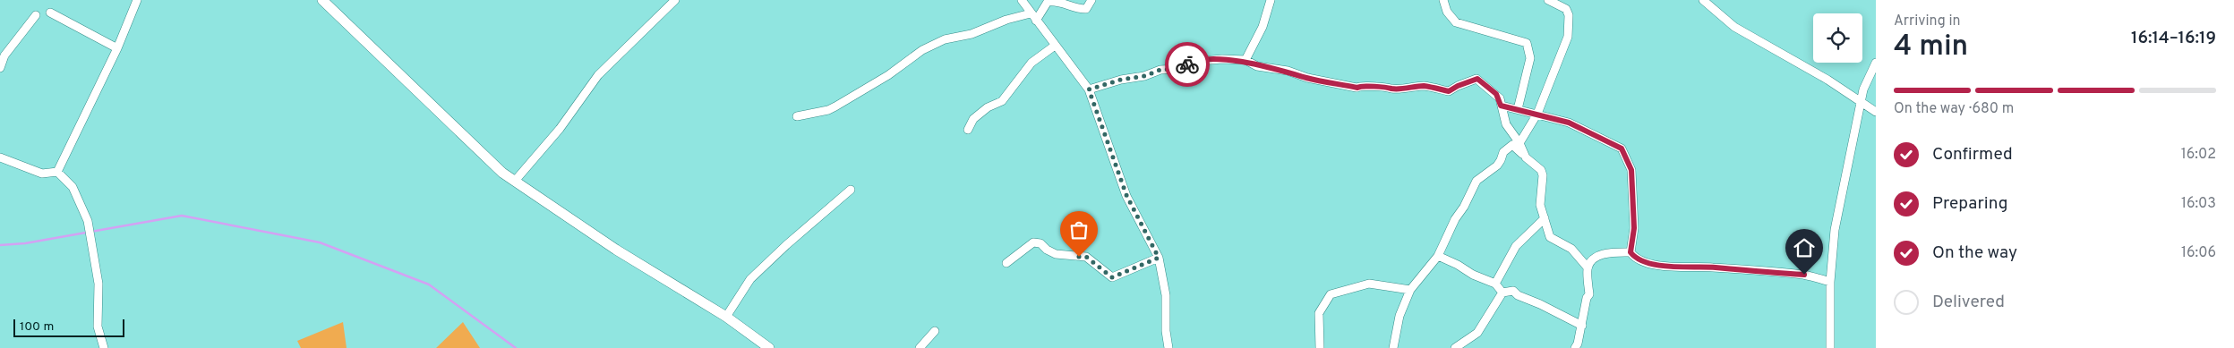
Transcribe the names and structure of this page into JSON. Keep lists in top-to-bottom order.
{
  "scale_bar": "100 m",
  "page": {
    "heading": ["4 min", "Arriving in", "16:14–16:19"],
    "bar": "On the way · 680 m",
    "list": [
      ["Confirmed", "16:02"],
      ["Preparing", "16:03"],
      ["On the way", "16:06"],
      "Delivered"
    ],
    "scale": "100 m"
  }
}
